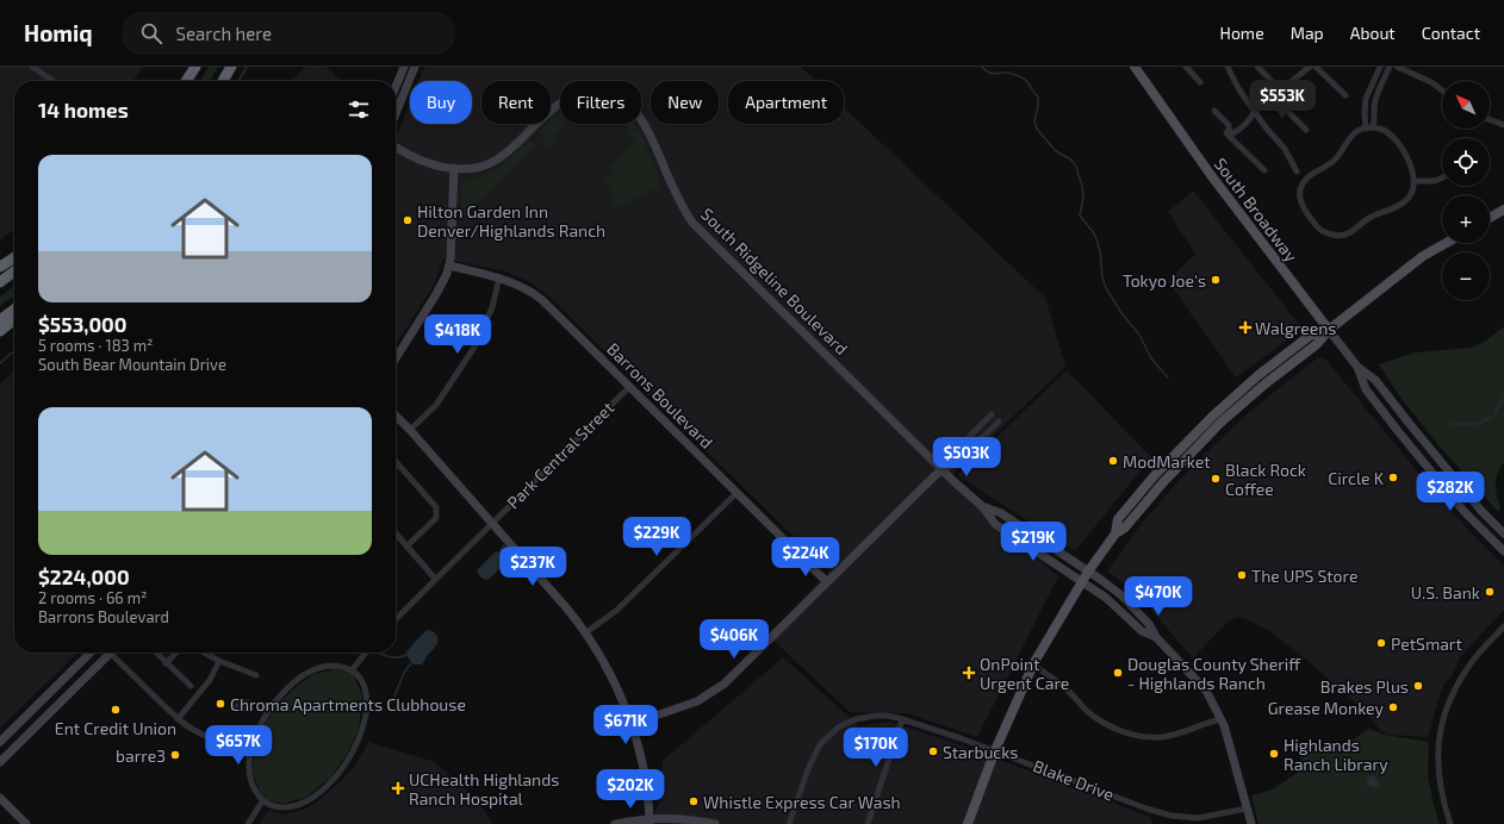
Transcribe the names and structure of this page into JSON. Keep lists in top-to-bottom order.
{
  "streets": {
    "main road": ["South Broadway"],
    "street": [
      "South Ridgeline Boulevard",
      "Barrons Boulevard",
      "Park Central Street",
      "Blake Drive"
    ]
  },
  "crossings": [
    ["Barrons Boulevard", "Park Central Street"]
  ],
  "places": {
    "other": [
      "Hilton Garden Inn Denver/Highlands Ranch",
      "Tokyo Joe's",
      "ModMarket",
      "Circle K",
      "Black Rock Coffee",
      "The UPS Store",
      "U.S. Bank",
      "PetSmart",
      "Douglas County Sheriff - Highlands Ranch",
      "Brakes Plus",
      "Chroma Apartments Clubhouse",
      "Grease Monkey",
      "Ent Credit Union",
      "Starbucks",
      "Highlands Ranch Library",
      "barre3",
      "Whistle Express Car Wash"
    ],
    "health": ["Walgreens", "OnPoint Urgent Care", "UCHealth Highlands Ranch Hospital"]
  },
  "north": "top left",
  "page": {
    "header": "Homiq",
    "search": "Search here",
    "nav": [
      "Home",
      "Map",
      "About",
      "Contact"
    ],
    "price": [
      "$553K",
      "$418K",
      "$503K",
      "$282K",
      "$229K",
      "$219K",
      "$224K",
      "$237K",
      "$470K",
      "$406K",
      "$671K",
      "$657K",
      "$170K",
      "$202K"
    ],
    "map_buttons": ["+", "−"],
    "chip": [
      "Buy",
      "Rent",
      "Filters",
      "New",
      "Apartment"
    ],
    "heading": "14 homes",
    "list": [
      {
        "name": "$553,000",
        "note": "5 rooms · 183 m² · South Bear Mountain Drive"
      },
      {
        "name": "$224,000",
        "note": "2 rooms · 66 m² · Barrons Boulevard"
      }
    ]
  }
}
